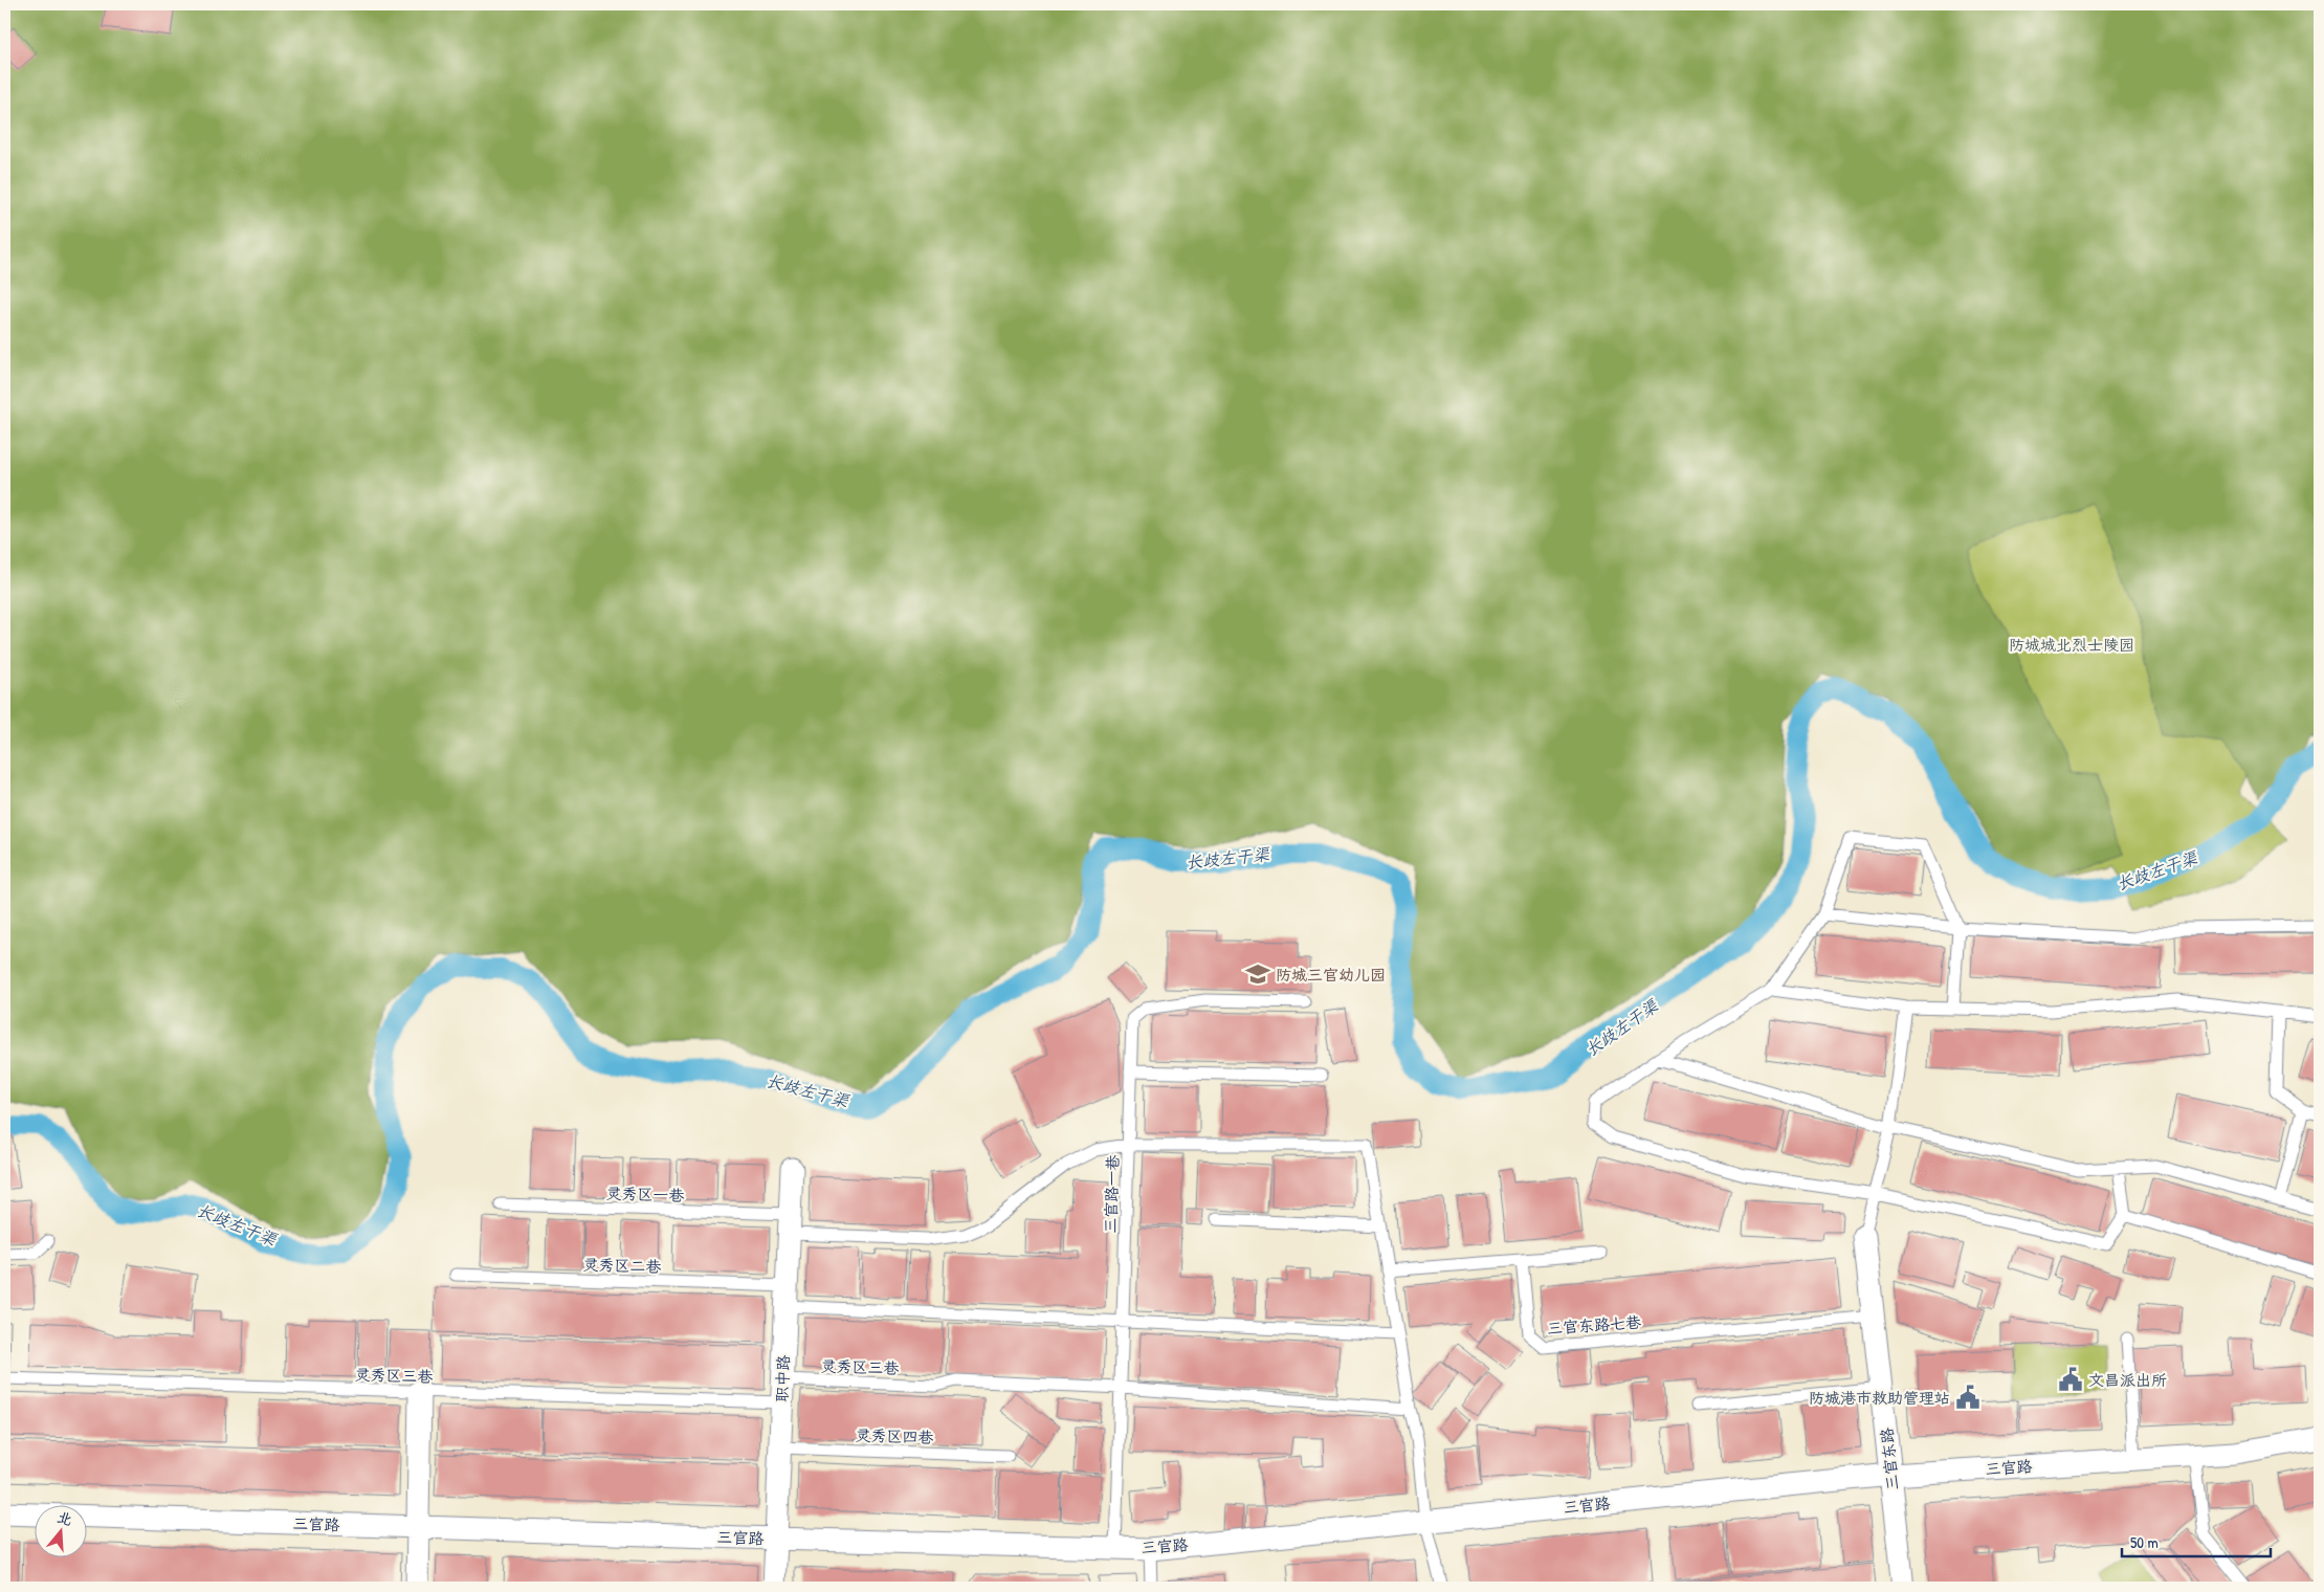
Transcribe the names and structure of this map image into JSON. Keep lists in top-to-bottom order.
{
  "streets": {
    "street": ["职中路", "三官东路", "三官路"],
    "lane": [
      "灵秀区一巷",
      "三官路一巷",
      "灵秀区二巷",
      "三官东路七巷",
      "灵秀区三巷",
      "灵秀区四巷"
    ]
  },
  "crossings": [
    ["灵秀区一巷", "三官路一巷"],
    ["灵秀区一巷", "职中路"],
    ["三官路一巷", "灵秀区二巷"],
    ["三官路一巷", "灵秀区三巷"],
    ["三官路一巷", "三官路"],
    ["灵秀区二巷", "职中路"],
    ["三官东路七巷", "三官东路"],
    ["灵秀区三巷", "职中路"],
    ["职中路", "灵秀区四巷"],
    ["职中路", "三官路"],
    ["三官东路", "三官路"]
  ],
  "water": ["长歧左干渠"],
  "parks": ["防城城北烈士陵园"],
  "places": {
    "school or university": ["防城三官幼儿园"],
    "public building": ["文昌派出所", "防城港市救助管理站"]
  },
  "scale_bar": "50 m",
  "north": "top"
}
